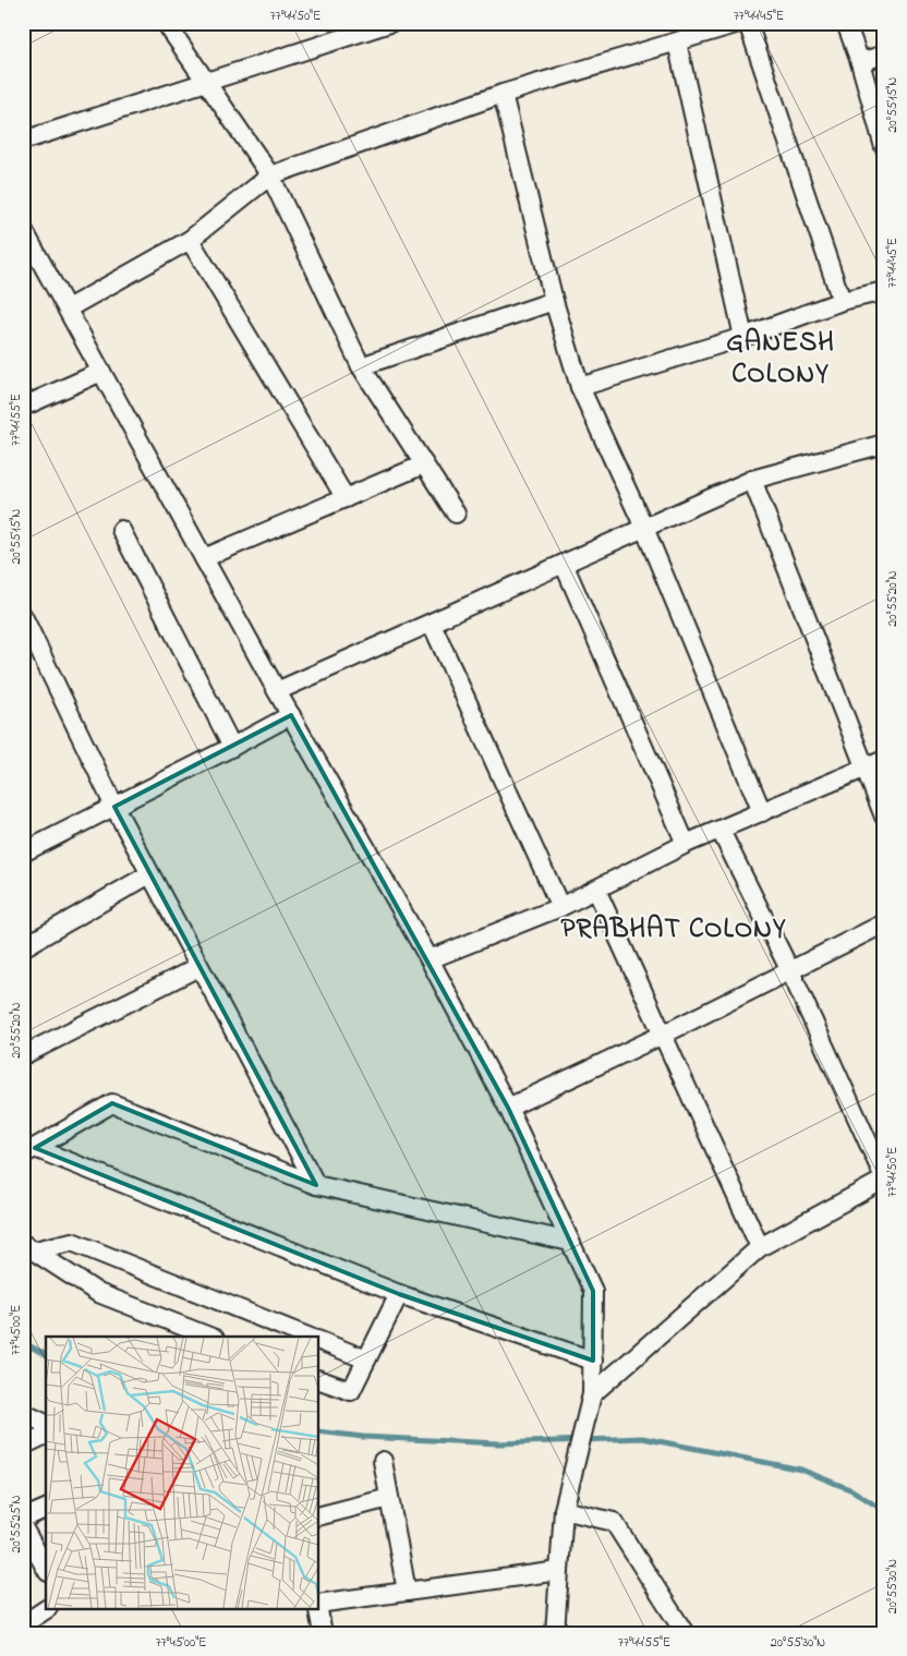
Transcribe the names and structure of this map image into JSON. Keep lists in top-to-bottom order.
{
  "districts": ["GANESH COLONY", "PRABHAT COLONY"],
  "coordinates": [
    "77°44'50\"E",
    "77°44'45\"E",
    "20°55'15\"N",
    "77°44'55\"E",
    "20°55'20\"N",
    "77°45'00\"E",
    "20°55'25\"N",
    "20°55'30\"N"
  ]
}
